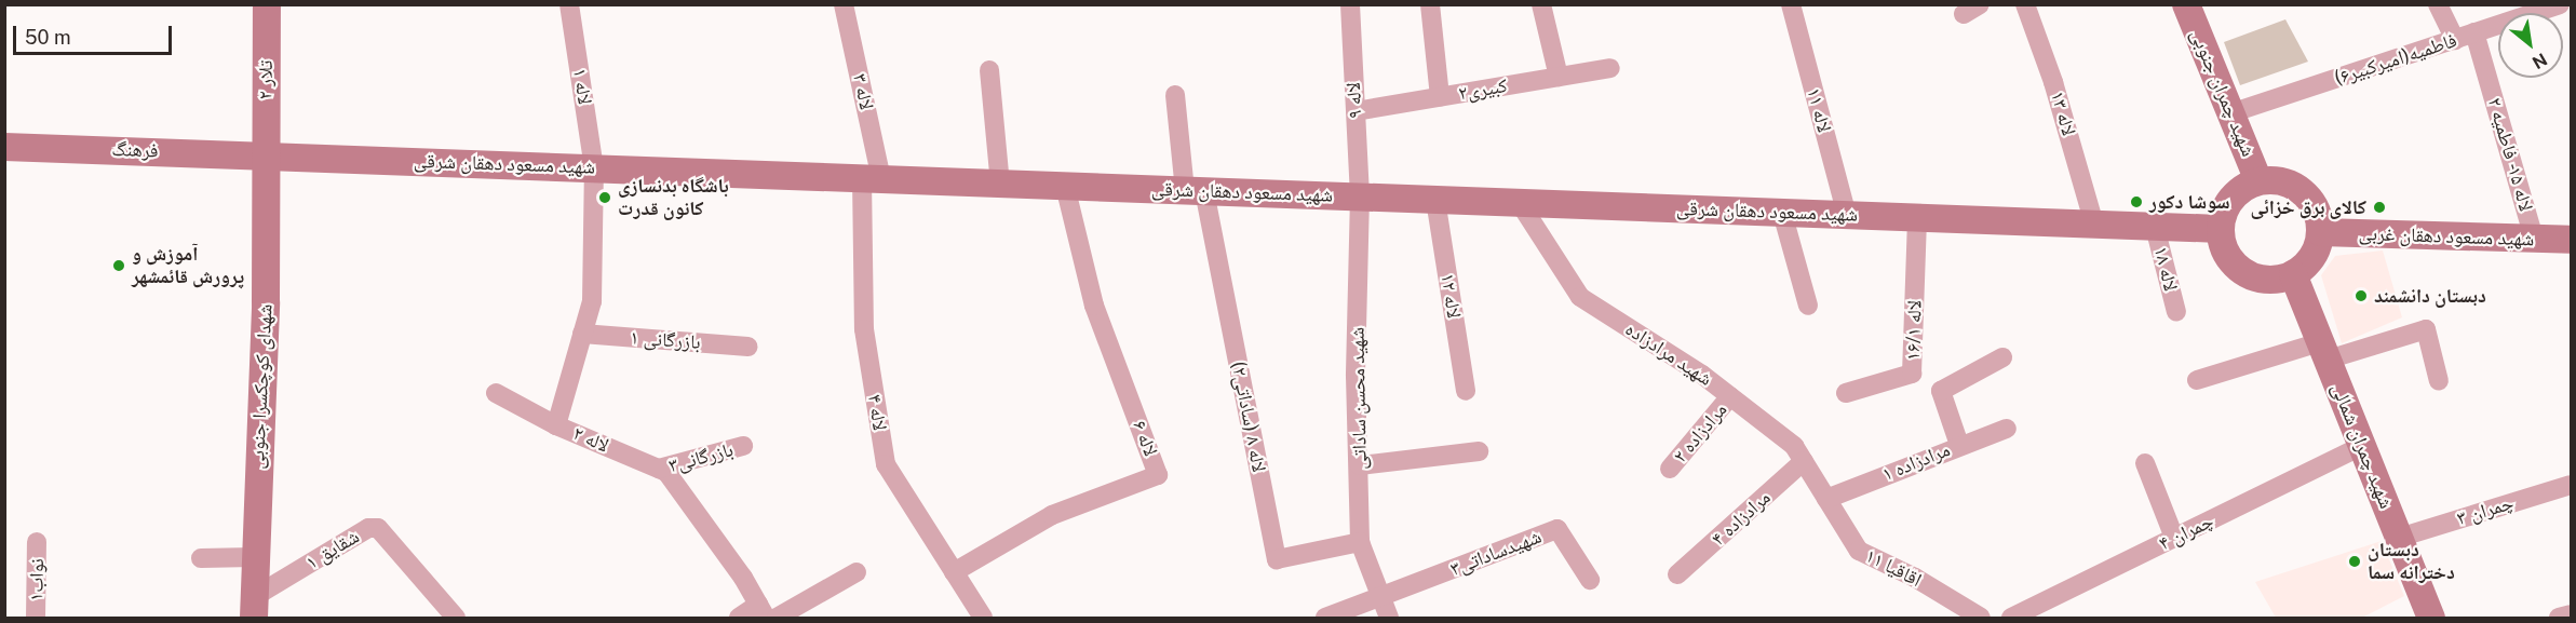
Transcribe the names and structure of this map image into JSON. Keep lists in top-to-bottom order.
{
  "streets": {
    "main road": [
      "تلار ۲",
      "شهید چمران جنوبی",
      "فرهنگ",
      "شهید مسعود دهقان شرقی",
      "شهید مسعود دهقان غربی",
      "شهدای کوچکسرا جنوبی",
      "شهید چمران شمالی"
    ],
    "street": [
      "فاطمیه(امیرکبیر۶)",
      "لاله ۱",
      "کبیری۲",
      "لاله ۳",
      "لاله ۹",
      "لاله ۱۱",
      "لاله ۱۳",
      "لاله ۱۵- فاطمیه ۲",
      "لاله ۱۸",
      "لاله ۱۲",
      "لاله ۱۶/۱",
      "بازرگانی ۱",
      "شهید مرادزاده",
      "شهید محسن ساداتی",
      "لاله ۴",
      "لاله ۸ (ساداتی۲)",
      "مرادزاده ۲",
      "لاله ۶",
      "لاله ۲",
      "بازرگانی۳",
      "مرادزاده ۱",
      "چمران ۳",
      "مرادزاده ۴",
      "چمران ۴",
      "شقایق ۱",
      "شهیدساداتی۳",
      "اقاقیا ۱۱",
      "نواب۱"
    ]
  },
  "crossings": [
    ["فاطمیه(امیرکبیر۶)", "شهید چمران جنوبی"],
    ["فاطمیه(امیرکبیر۶)", "لاله ۱۵- فاطمیه ۲"],
    ["تلار ۲", "فرهنگ"],
    ["تلار ۲", "شهید مسعود دهقان شرقی"],
    ["تلار ۲", "شهدای کوچکسرا جنوبی"],
    ["لاله ۱", "شهید مسعود دهقان شرقی"],
    ["لاله ۱", "لاله ۲"],
    ["کبیری۲", "لاله ۹"],
    ["لاله ۳", "شهید مسعود دهقان شرقی"],
    ["لاله ۳", "لاله ۴"],
    ["شهید چمران جنوبی", "شهید مسعود دهقان شرقی"],
    ["شهید چمران جنوبی", "شهید مسعود دهقان غربی"],
    ["شهید چمران جنوبی", "شهید چمران شمالی"],
    ["لاله ۹", "شهید مسعود دهقان شرقی"],
    ["لاله ۹", "شهید محسن ساداتی"],
    ["لاله ۱۱", "شهید مسعود دهقان شرقی"],
    ["لاله ۱۳", "شهید مسعود دهقان شرقی"],
    ["فرهنگ", "شهید مسعود دهقان شرقی"],
    ["فرهنگ", "شهدای کوچکسرا جنوبی"],
    ["لاله ۱۵- فاطمیه ۲", "شهید مسعود دهقان غربی"],
    ["شهید مسعود دهقان شرقی", "شهید مسعود دهقان غربی"],
    ["شهید مسعود دهقان شرقی", "لاله ۱۸"],
    ["شهید مسعود دهقان شرقی", "لاله ۱۲"],
    ["شهید مسعود دهقان شرقی", "لاله ۱۶/۱"],
    ["شهید مسعود دهقان شرقی", "شهید مرادزاده"],
    ["شهید مسعود دهقان شرقی", "شهدای کوچکسرا جنوبی"],
    ["شهید مسعود دهقان شرقی", "شهید محسن ساداتی"],
    ["شهید مسعود دهقان شرقی", "لاله ۴"],
    ["شهید مسعود دهقان شرقی", "لاله ۸ (ساداتی۲)"],
    ["شهید مسعود دهقان شرقی", "لاله ۶"],
    ["شهید مسعود دهقان شرقی", "لاله ۲"],
    ["شهید مسعود دهقان شرقی", "شهید چمران شمالی"],
    ["شهید مسعود دهقان غربی", "شهید چمران شمالی"],
    ["بازرگانی ۱", "لاله ۲"],
    ["شهید مرادزاده", "مرادزاده ۲"],
    ["شهید مرادزاده", "مرادزاده ۱"],
    ["شهید مرادزاده", "مرادزاده ۴"],
    ["شهید مرادزاده", "اقاقیا ۱۱"],
    ["شهدای کوچکسرا جنوبی", "شقایق ۱"],
    ["شهید محسن ساداتی", "لاله ۸ (ساداتی۲)"],
    ["شهید محسن ساداتی", "شهیدساداتی۳"],
    ["لاله ۴", "لاله ۶"],
    ["لاله ۲", "بازرگانی۳"],
    ["شهید چمران شمالی", "چمران ۳"],
    ["شهید چمران شمالی", "چمران ۴"],
    ["مرادزاده ۱", "اقاقیا ۱۱"]
  ],
  "places": [
    "باشگاه بدنسازی کانون قدرت",
    "سوشا دکور",
    "کالای برق خزائی",
    "آموزش و پرورش قائمشهر",
    "دبستان دانشمند",
    "دبستان دخترانه سما"
  ],
  "scale_bar": "50 m",
  "north": "bottom right"
}
